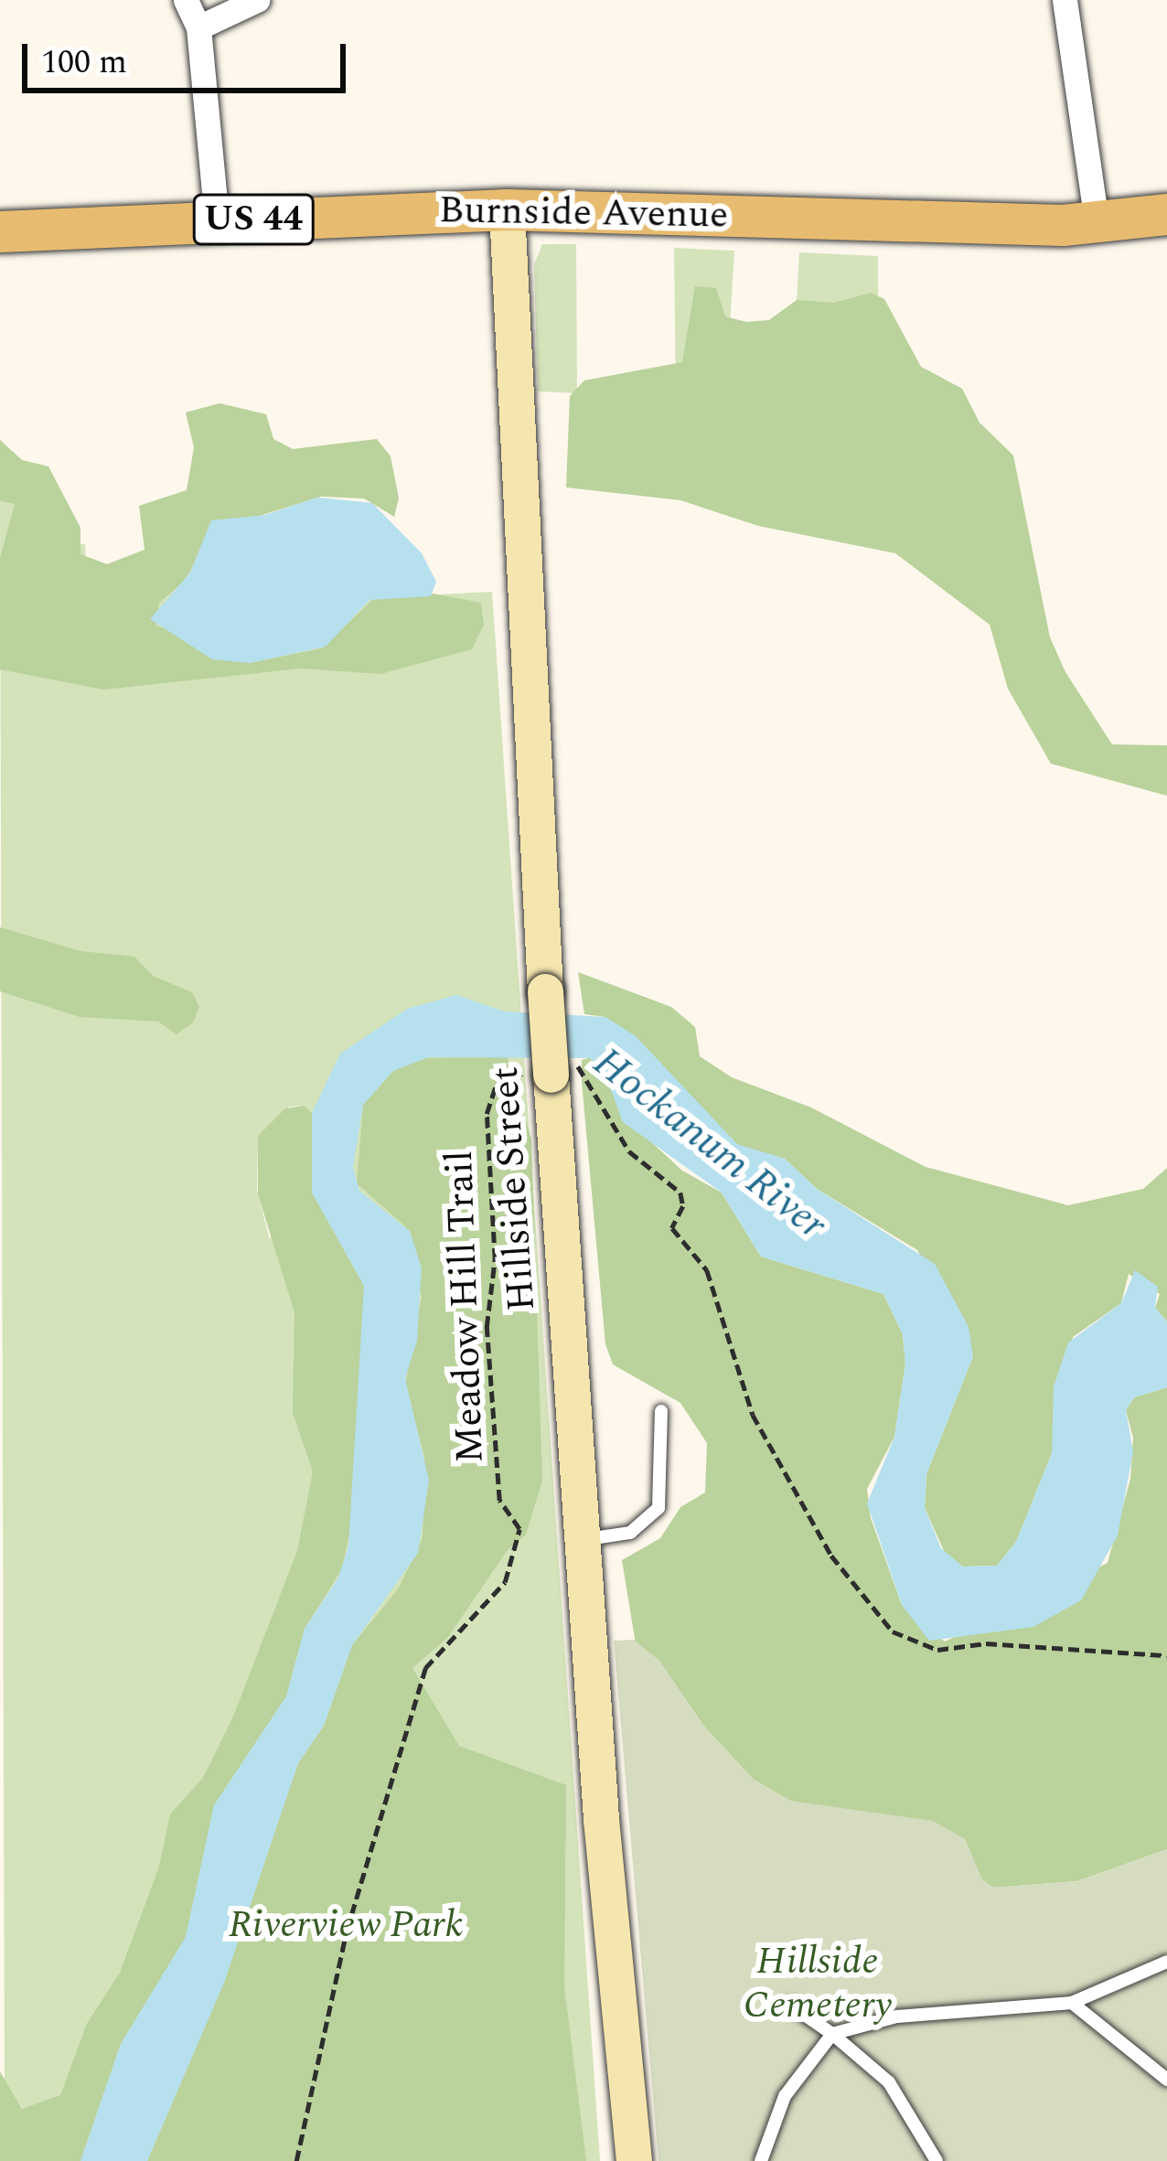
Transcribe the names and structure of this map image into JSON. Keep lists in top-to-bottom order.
{
  "streets": {
    "main road": ["Burnside Avenue", "US 44", "Hillside Street"],
    "path": ["Meadow Hill Trail"]
  },
  "crossings": [
    ["Burnside Avenue", "Hillside Street"],
    ["Hillside Street", "Meadow Hill Trail"]
  ],
  "water": ["Hockanum River"],
  "parks": ["Riverview Park", "Hillside Cemetery"],
  "scale_bar": "100 m"
}
